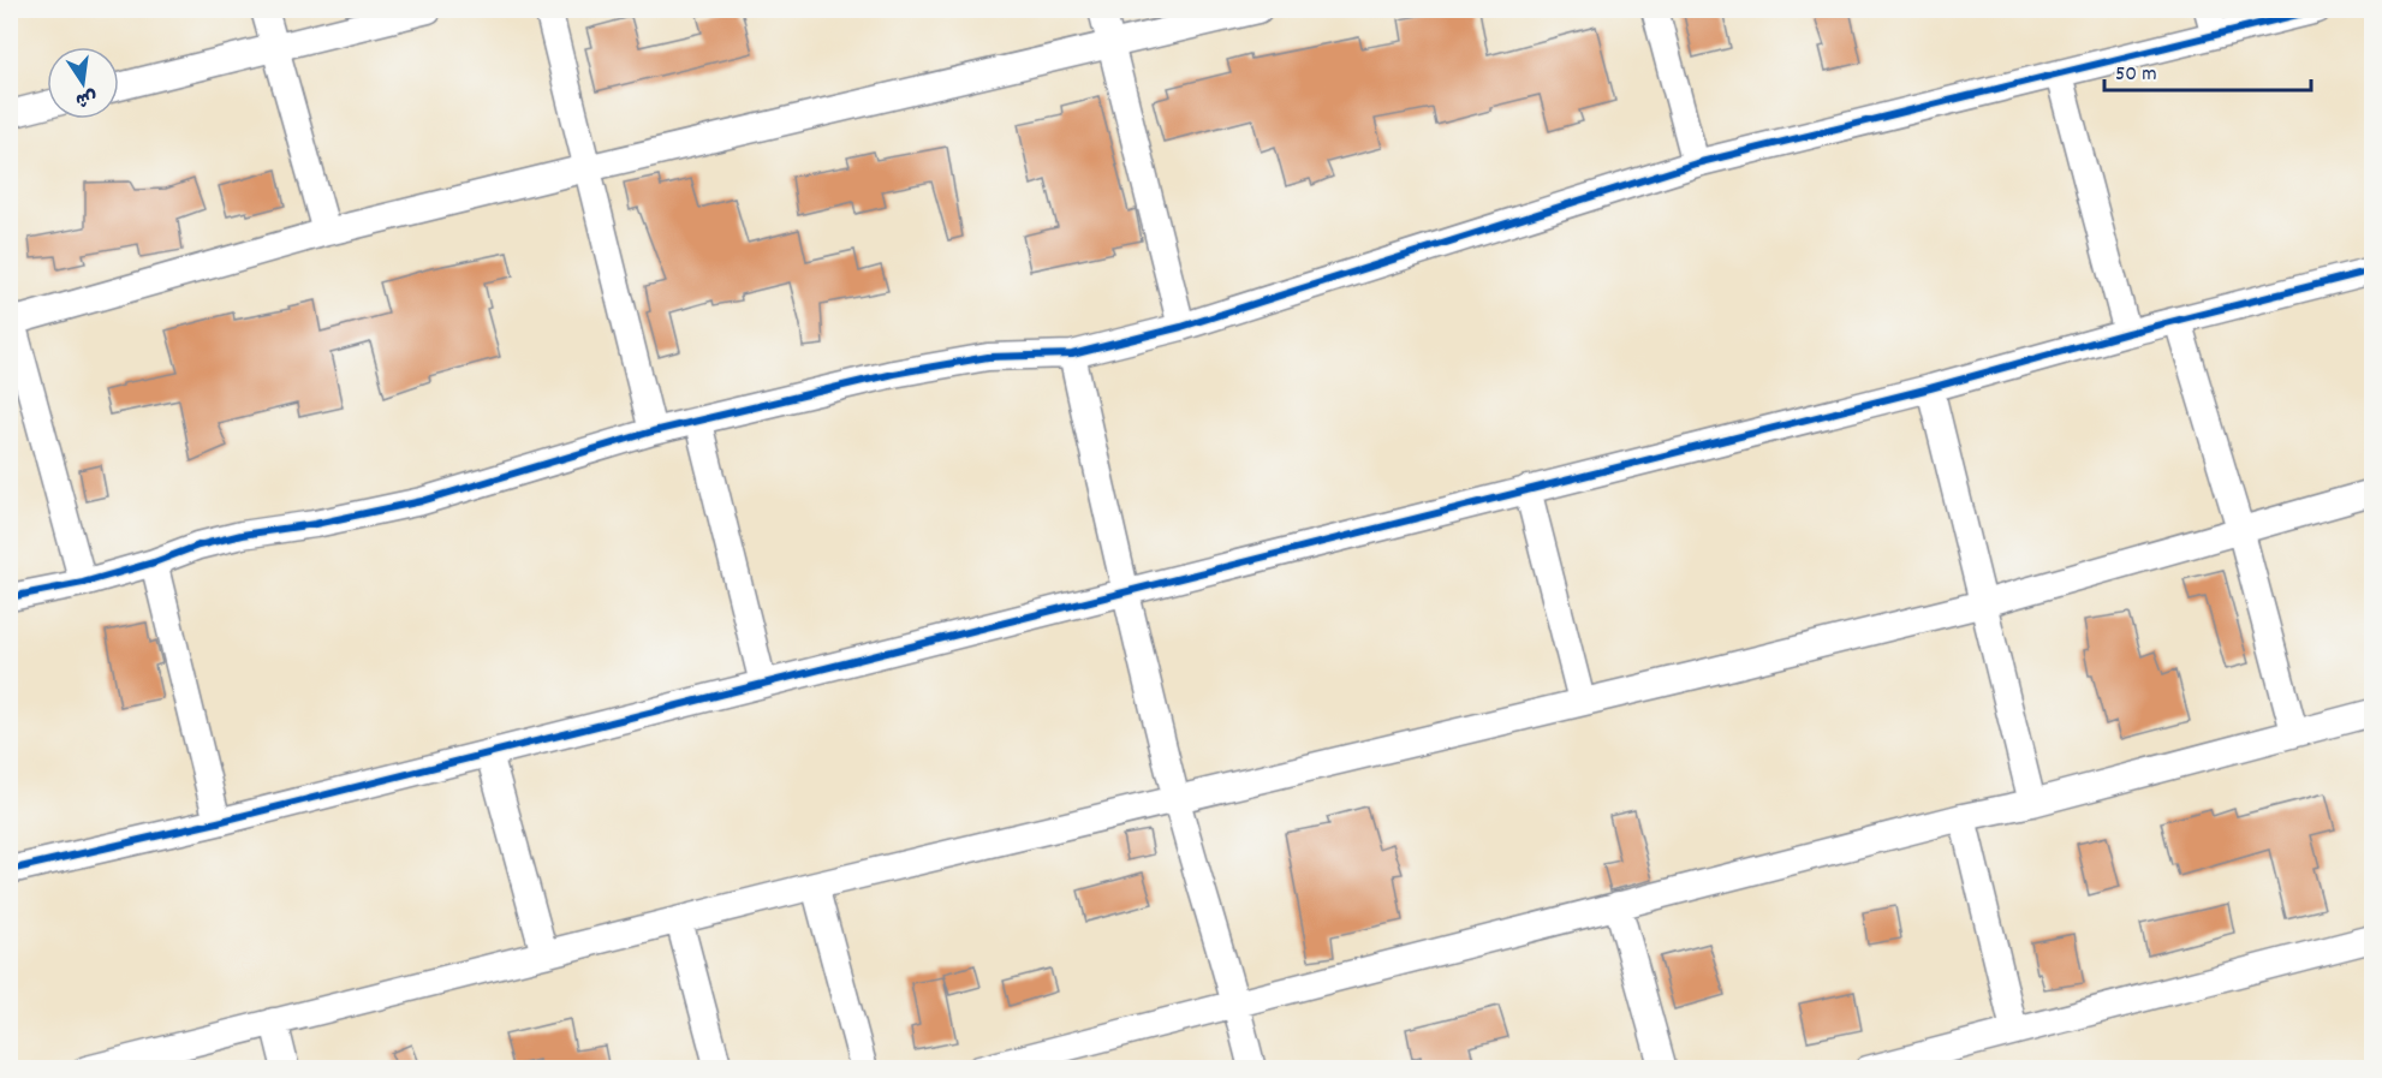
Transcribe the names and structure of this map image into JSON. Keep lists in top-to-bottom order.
{
  "scale_bar": "50 m",
  "north": "bottom"
}
